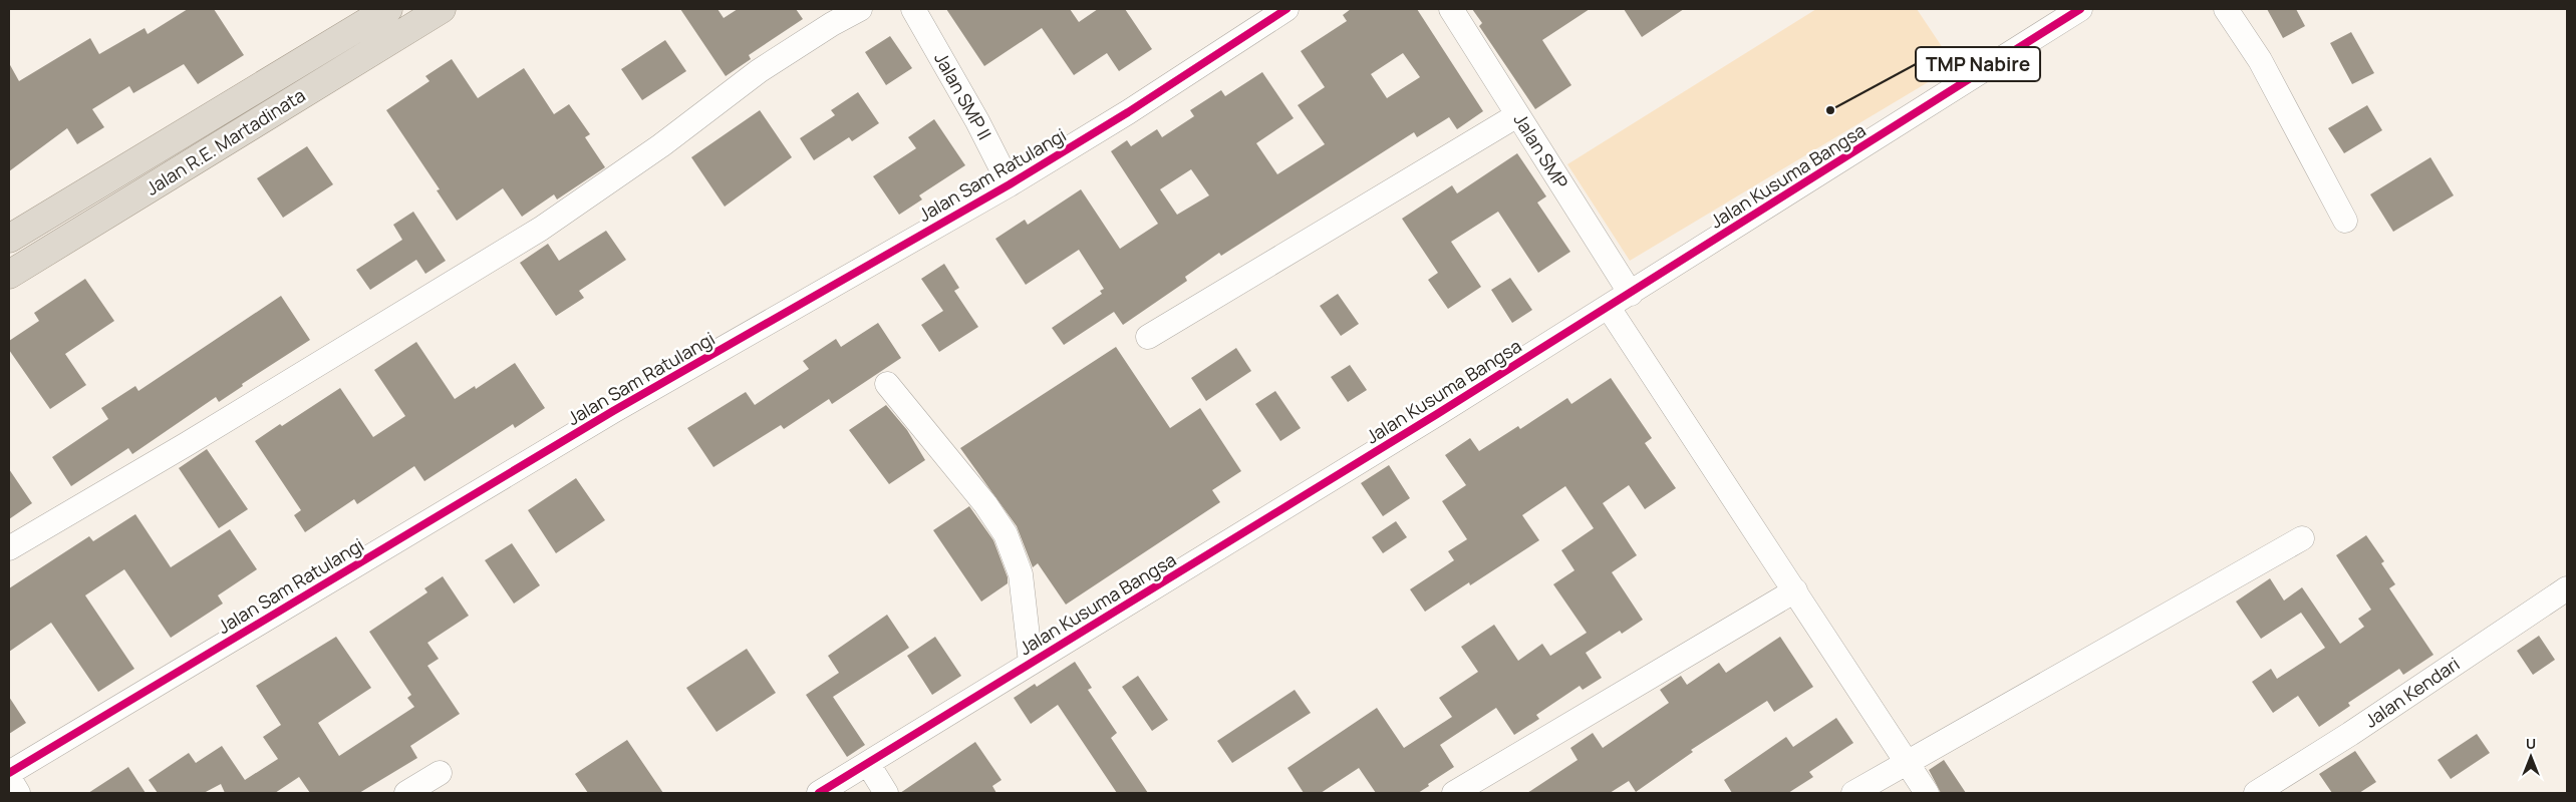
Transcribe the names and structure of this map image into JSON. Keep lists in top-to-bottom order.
{
  "streets": {
    "highway": ["Jalan R.E. Martadinata"],
    "street": [
      "Jalan SMP II",
      "Jalan SMP",
      "Jalan Sam Ratulangi",
      "Jalan Kusuma Bangsa",
      "Jalan Kendari"
    ]
  },
  "crossings": [
    ["Jalan SMP II", "Jalan Sam Ratulangi"],
    ["Jalan SMP", "Jalan Kusuma Bangsa"]
  ],
  "places": ["TMP Nabire"],
  "north": "top"
}
